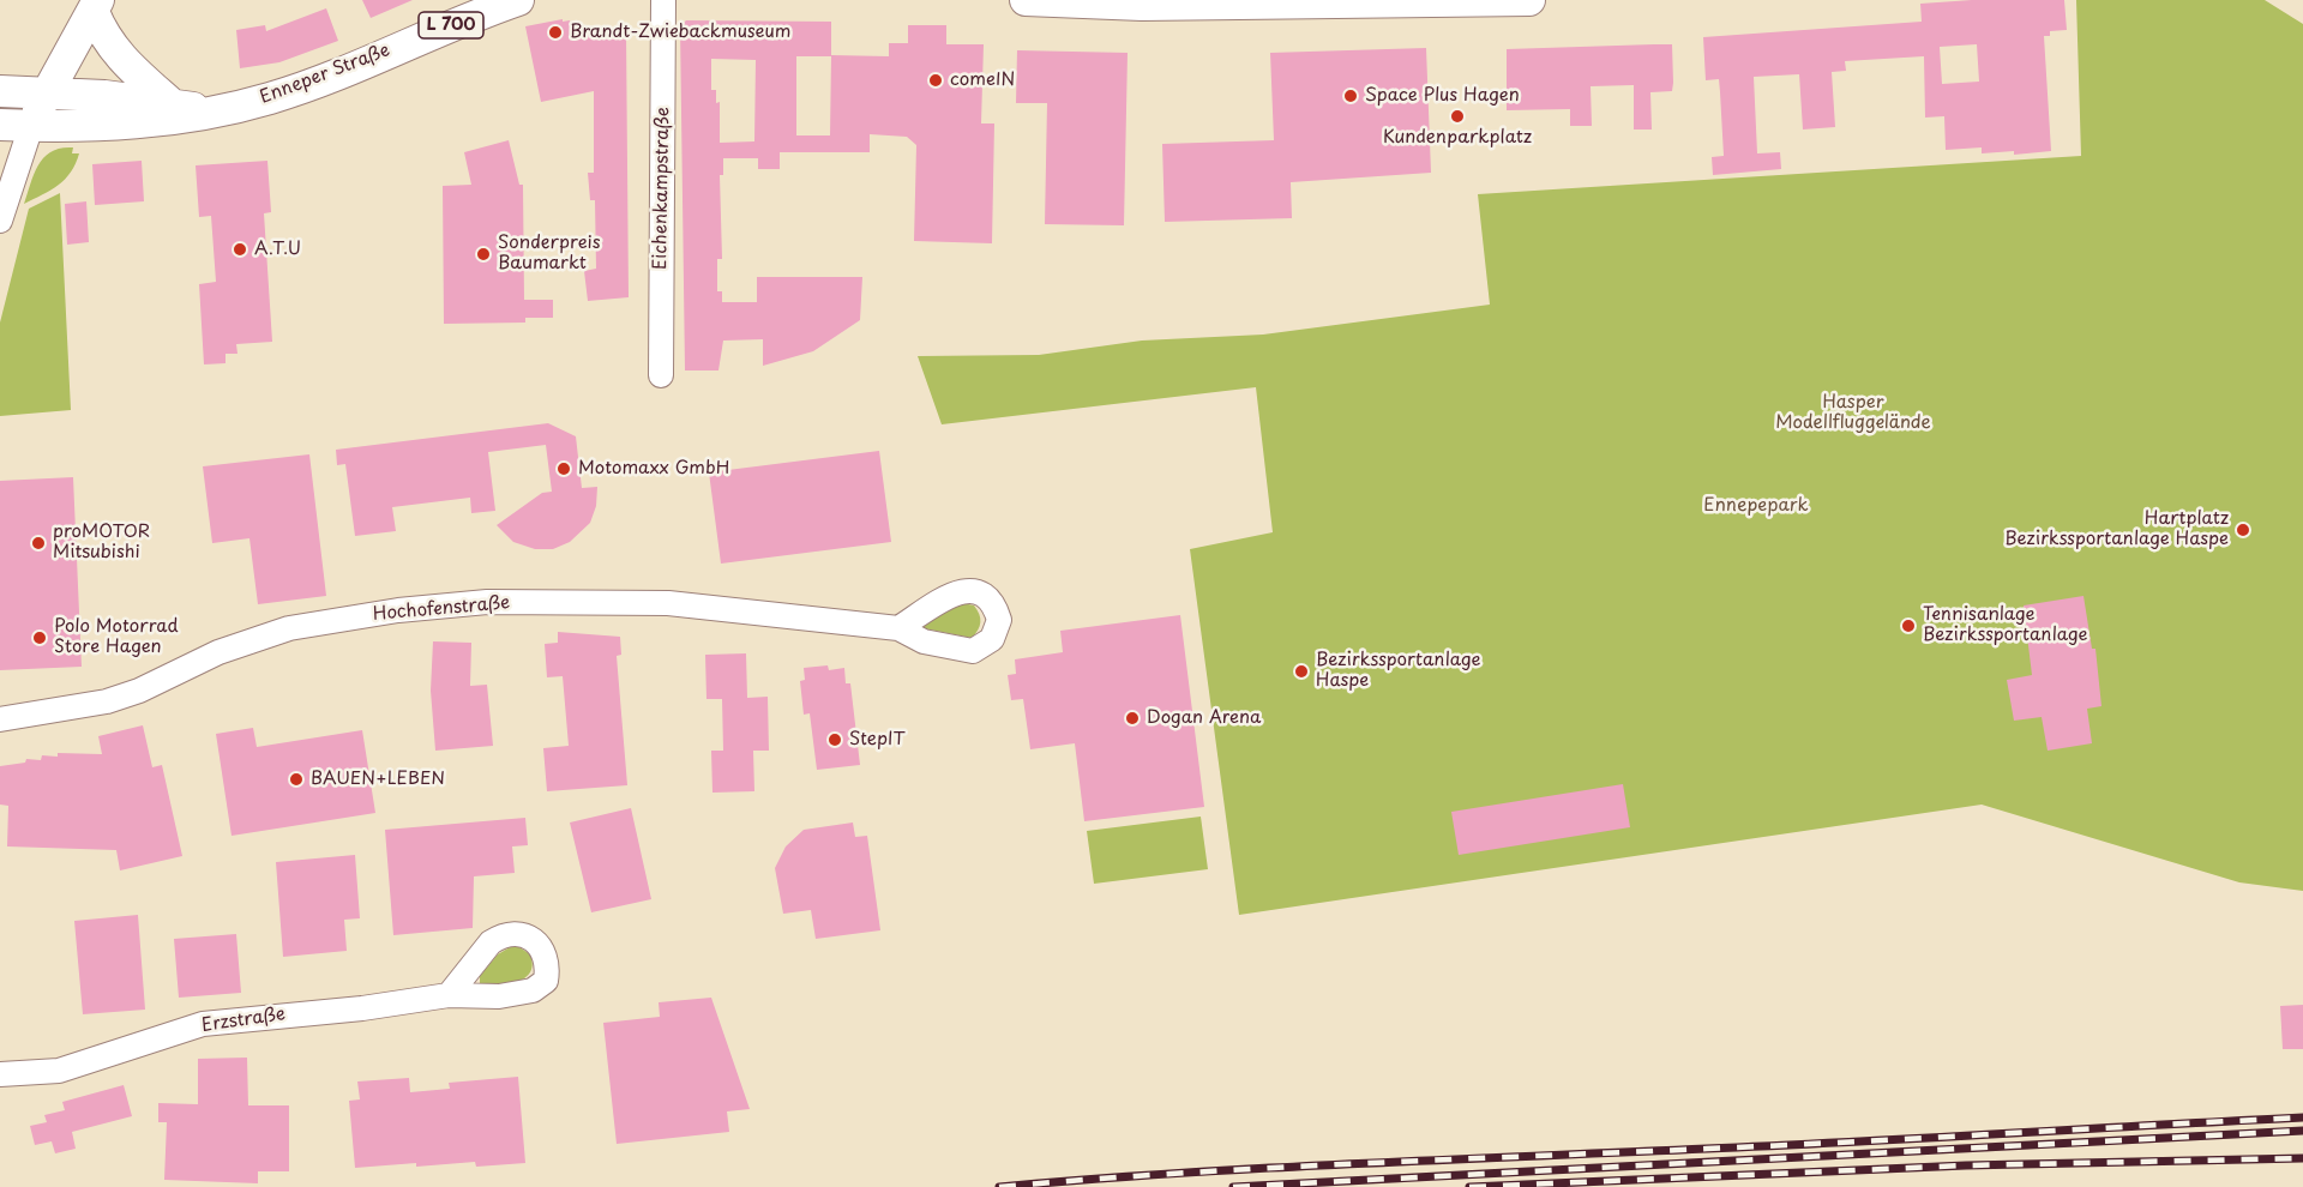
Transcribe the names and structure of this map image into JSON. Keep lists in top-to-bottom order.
{
  "streets": {
    "main road": ["L 700", "Enneper Straße"],
    "street": ["Eichenkampstraße", "Hochofenstraße", "Erzstraße"]
  },
  "parks": ["Hasper Modellfluggelände", "Ennepepark"],
  "places": [
    "Brandt-Zwiebackmuseum",
    "comeIN",
    "Space Plus Hagen",
    "Kundenparkplatz",
    "A.T.U",
    "Sonderpreis Baumarkt",
    "Motomaxx GmbH",
    "Hartplatz Bezirkssportanlage Haspe",
    "proMOTOR Mitsubishi",
    "Tennisanlage Bezirkssportanlage",
    "Polo Motorrad Store Hagen",
    "Bezirkssportanlage Haspe",
    "Dogan Arena",
    "StepIT",
    "BAUEN+LEBEN"
  ]
}
